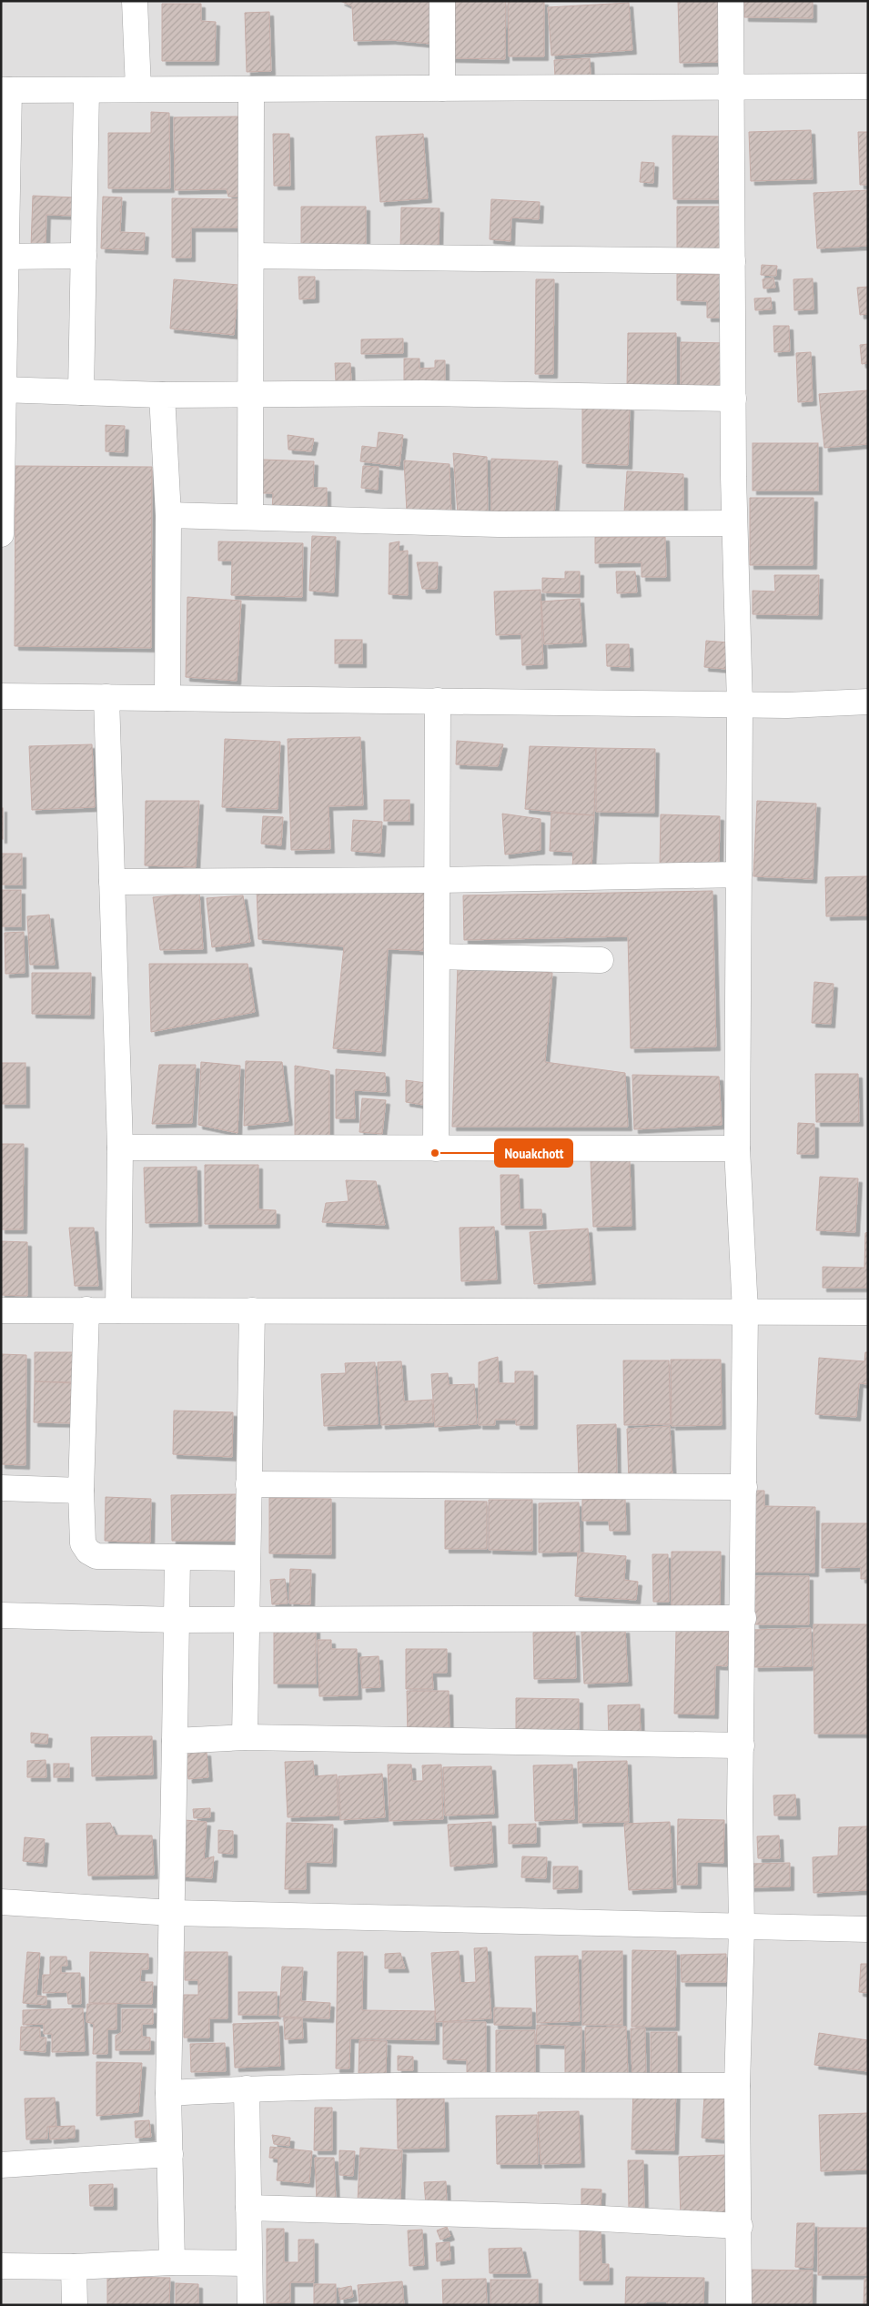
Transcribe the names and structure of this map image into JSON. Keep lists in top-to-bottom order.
{
  "places": ["Nouakchott"]
}
